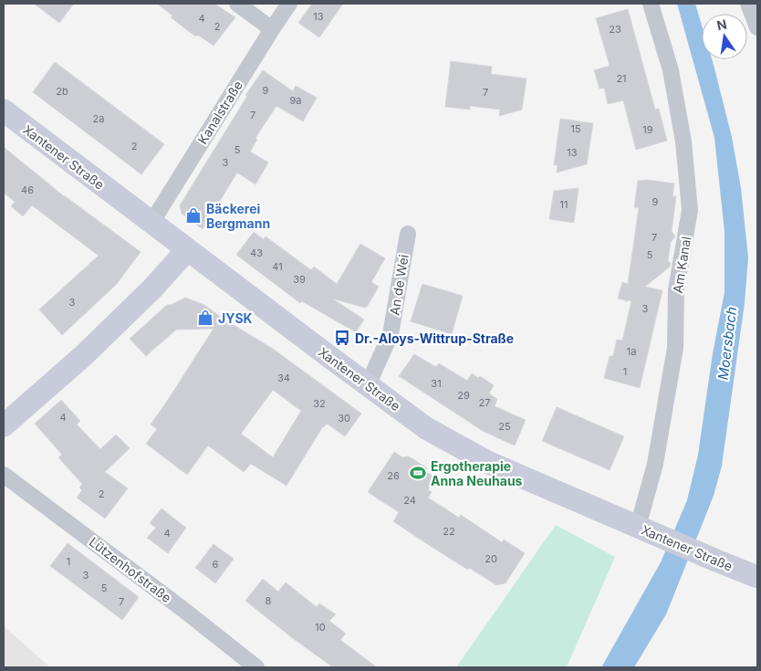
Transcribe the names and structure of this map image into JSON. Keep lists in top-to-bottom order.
{
  "streets": {
    "street": [
      "Kanalstraße",
      "Xantener Straße",
      "Am Kanal",
      "An de Wei",
      "Lützenhofstraße"
    ]
  },
  "crossings": [
    ["Kanalstraße", "Xantener Straße"],
    ["Xantener Straße", "Am Kanal"],
    ["Xantener Straße", "An de Wei"]
  ],
  "water": ["Moersbach"],
  "places": {
    "shop": ["Bäckerei Bergmann", "JYSK"],
    "bus stop": ["Dr.-Aloys-Wittrup-Straße"],
    "sports": ["Ergotherapie Anna Neuhaus"]
  },
  "house_numbers": [
    "13",
    "4",
    "2",
    "23",
    "21",
    "9",
    "2b",
    "7",
    "9a",
    "7",
    "2a",
    "15",
    "19",
    "2",
    "5",
    "13",
    "3",
    "46",
    "9",
    "11",
    "7",
    "43",
    "5",
    "41",
    "39",
    "3",
    "3",
    "1a",
    "1",
    "34",
    "31",
    "29",
    "27",
    "32",
    "4",
    "30",
    "25",
    "26",
    "2",
    "24",
    "22",
    "4",
    "20",
    "1",
    "6",
    "3",
    "5",
    "8",
    "7",
    "10"
  ],
  "north": "top"
}
